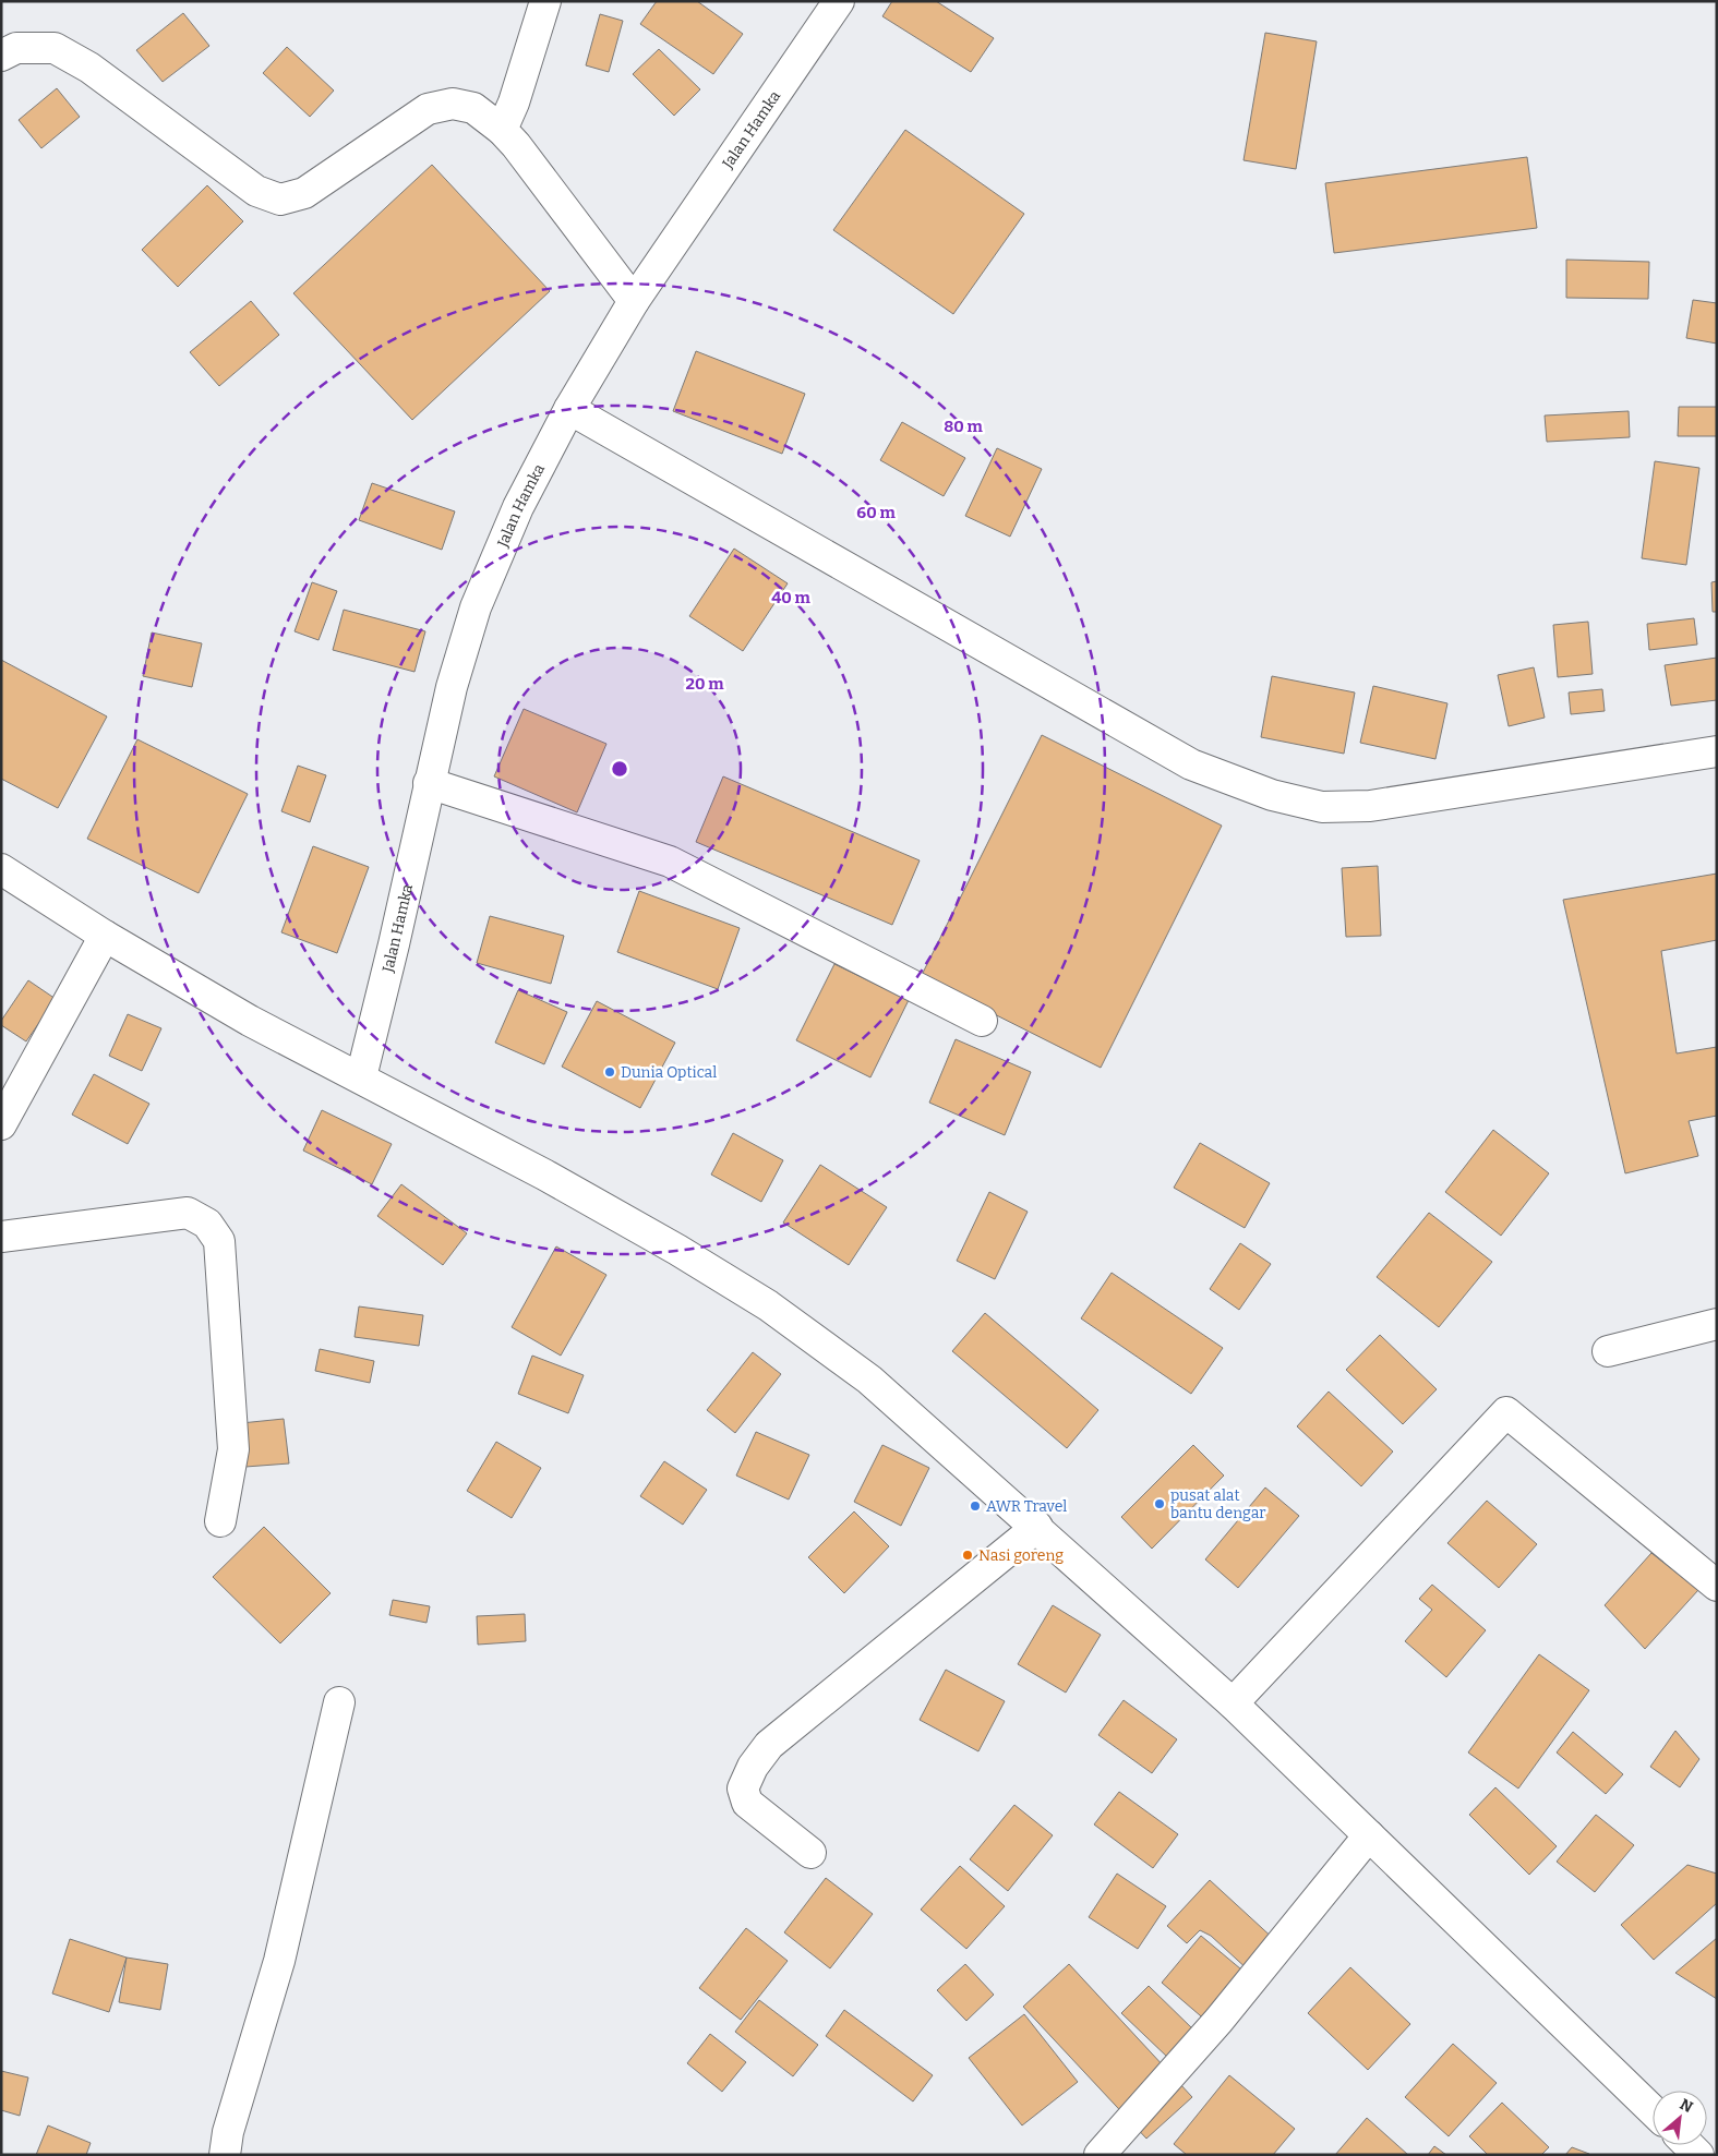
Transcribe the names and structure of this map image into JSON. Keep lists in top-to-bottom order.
{
  "streets": {
    "main road": ["Jalan Hamka"]
  },
  "places": [
    "Dunia Optical",
    "pusat alat bantu dengar",
    "AWR Travel",
    "Nasi goreng"
  ],
  "north": "top right",
  "rings": [
    "80 m",
    "60 m",
    "40 m",
    "20 m"
  ]
}
